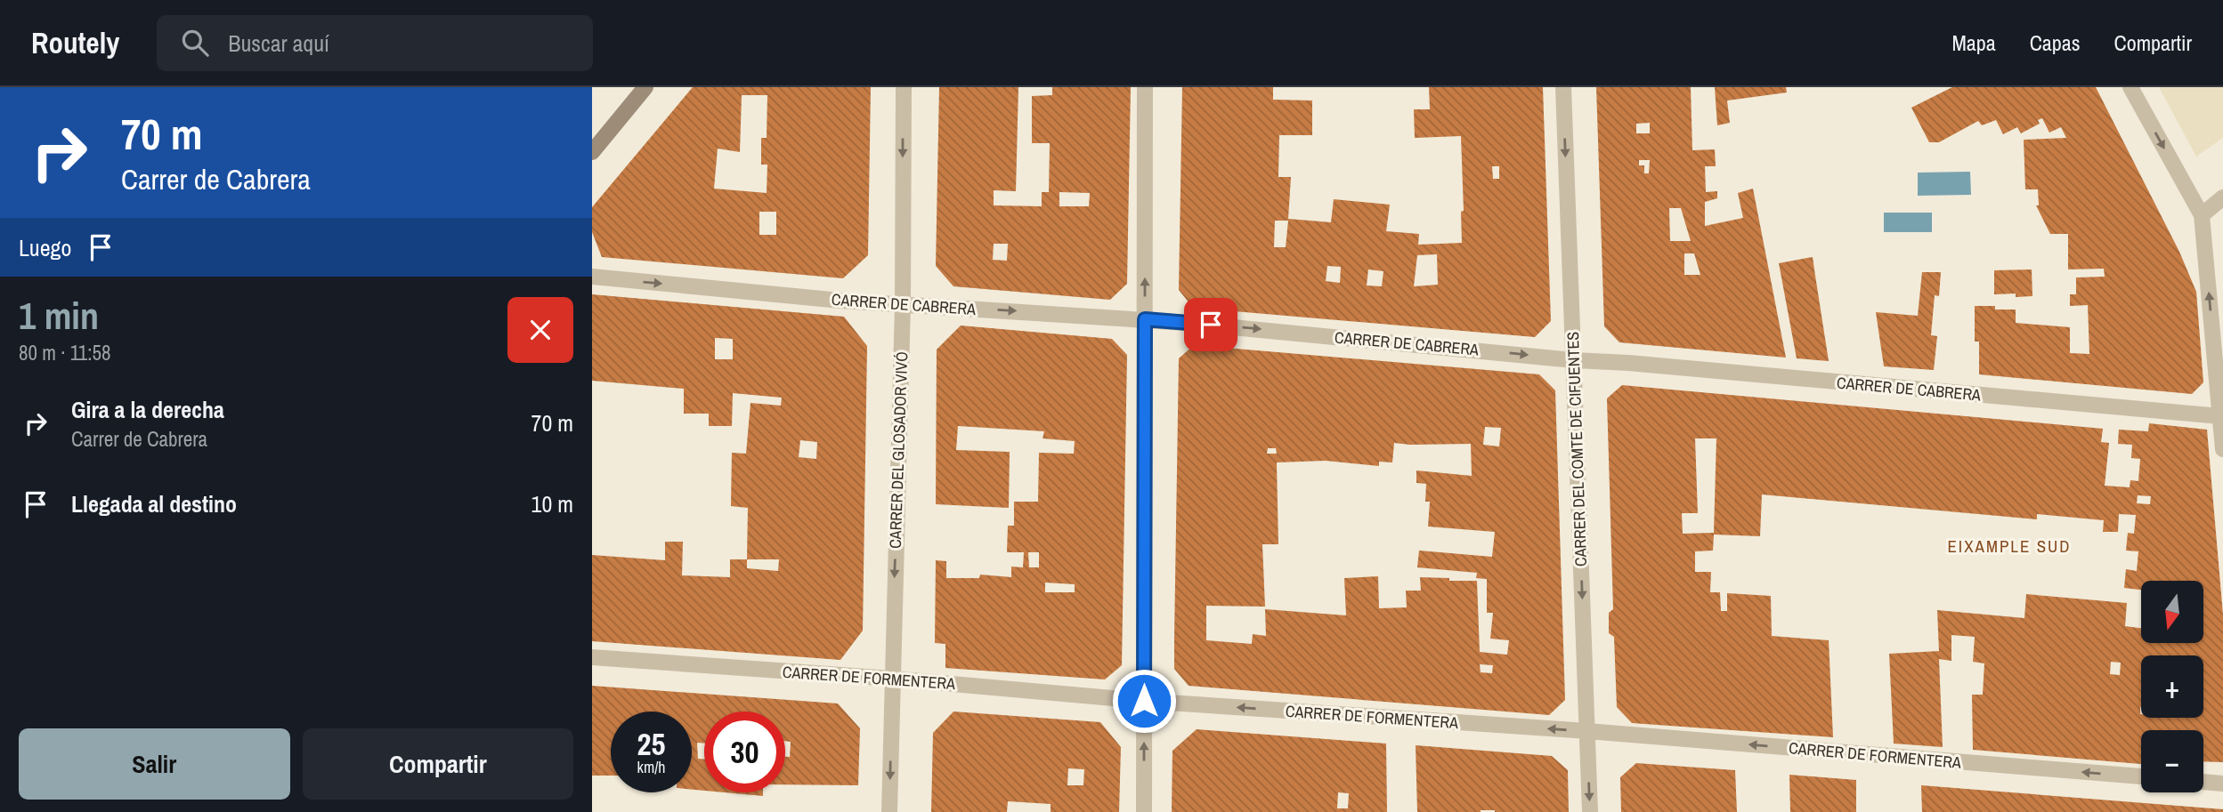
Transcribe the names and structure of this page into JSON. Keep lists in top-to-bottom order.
{
  "streets": {
    "street": [
      "CARRER DE CABRERA",
      "CARRER DEL COMTE DE CIFUENTES",
      "CARRER DEL GLOSADOR VIVÓ",
      "CARRER DE FORMENTERA"
    ]
  },
  "crossings": [
    ["CARRER DE CABRERA", "CARRER DEL COMTE DE CIFUENTES"],
    ["CARRER DE CABRERA", "CARRER DEL GLOSADOR VIVÓ"],
    ["CARRER DEL COMTE DE CIFUENTES", "CARRER DE FORMENTERA"],
    ["CARRER DEL GLOSADOR VIVÓ", "CARRER DE FORMENTERA"]
  ],
  "one_way": [
    "CARRER DE CABRERA",
    "CARRER DEL COMTE DE CIFUENTES",
    "CARRER DEL GLOSADOR VIVÓ",
    "CARRER DE FORMENTERA"
  ],
  "districts": ["EIXAMPLE SUD"],
  "north": "bottom",
  "page": {
    "header": "Routely",
    "search": "Buscar aquí",
    "nav": ["Mapa", "Capas", "Compartir"],
    "turn": ["70 m", "Carrer de Cabrera"],
    "then": "Luego",
    "heading": ["1 min", "80 m · 11:58"],
    "list": [
      {
        "name": "Gira a la derecha",
        "note": "Carrer de Cabrera",
        "value": "70 m"
      },
      {
        "name": "Llegada al destino",
        "value": "10 m"
      }
    ],
    "map_buttons": ["+", "−"],
    "speed": "25 km/h",
    "limit": "30",
    "buttons": ["Salir", "Compartir"]
  }
}
